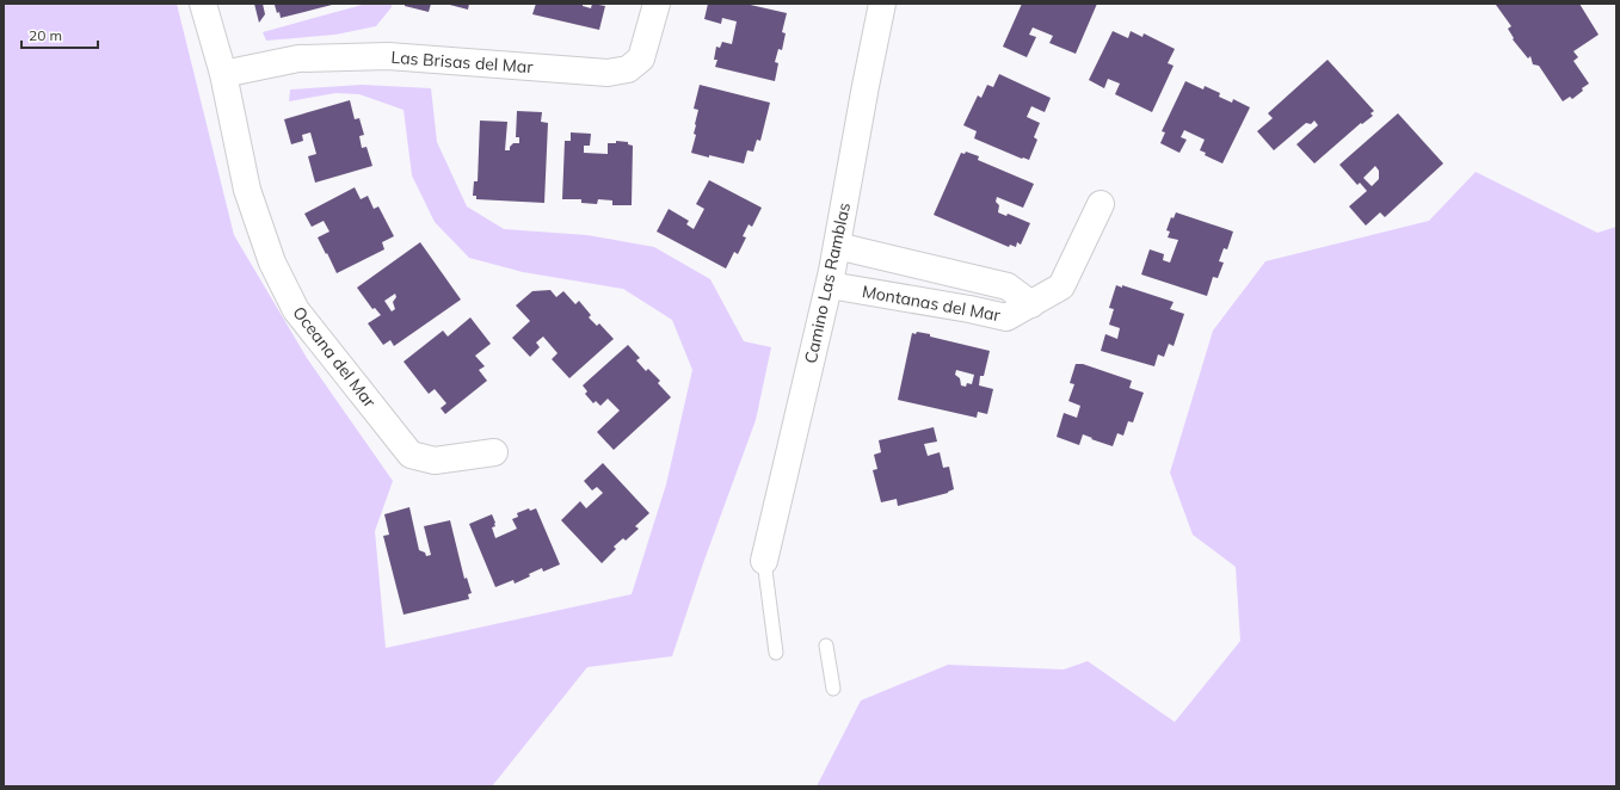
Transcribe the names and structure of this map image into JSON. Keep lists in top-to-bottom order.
{
  "streets": {
    "street": [
      "Las Brisas del Mar",
      "Camino Las Ramblas",
      "Montanas del Mar",
      "Oceana del Mar"
    ]
  },
  "crossings": [
    ["Las Brisas del Mar", "Oceana del Mar"],
    ["Camino Las Ramblas", "Montanas del Mar"]
  ],
  "scale_bar": "20 m"
}
